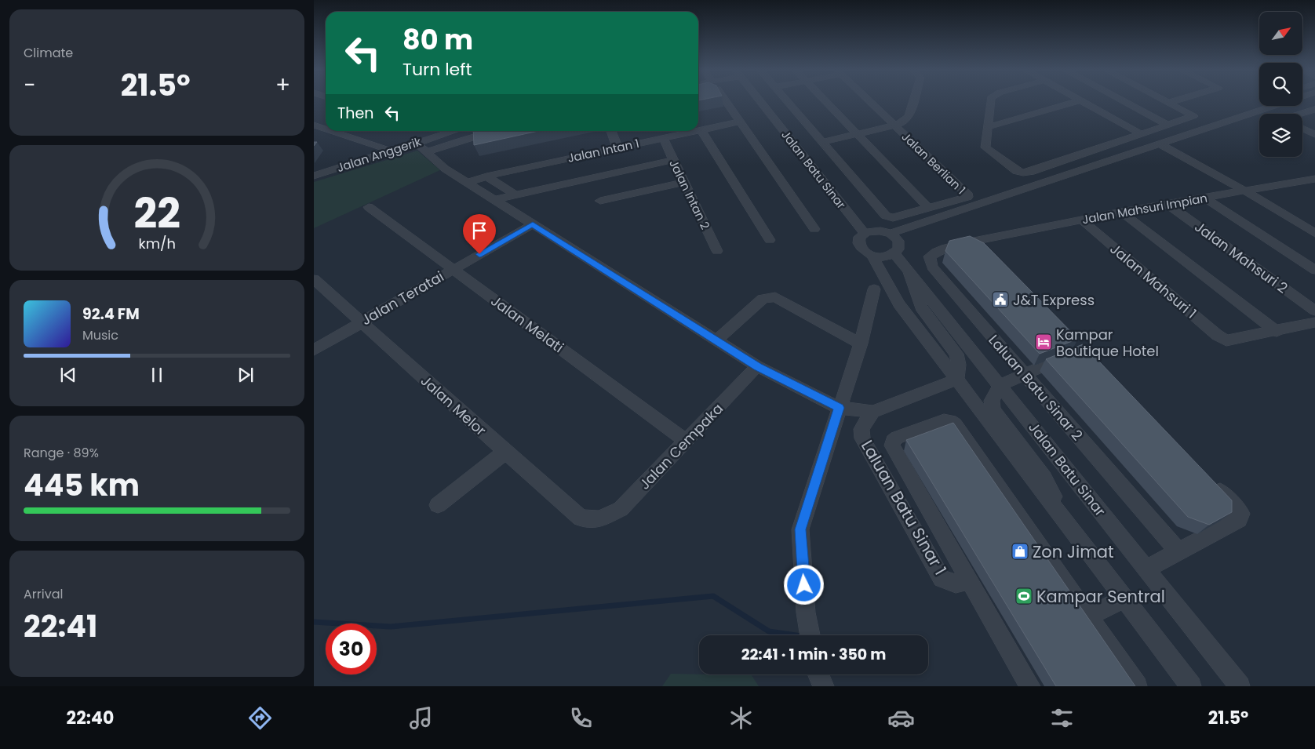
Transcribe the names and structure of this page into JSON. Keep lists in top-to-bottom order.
{
  "streets": {
    "street": [
      "Jalan Intan 1",
      "Jalan Anggerik",
      "Jalan Berlian 1",
      "Jalan Batu Sinar",
      "Jalan Intan 2",
      "Jalan Mahsuri Impian",
      "Jalan Mahsuri 2",
      "Jalan Mahsuri 1",
      "Jalan Teratai",
      "Jalan Melati",
      "Laluan Batu Sinar 2",
      "Jalan Melor",
      "Jalan Cempaka",
      "Laluan Batu Sinar 1"
    ]
  },
  "crossings": [
    ["Jalan Intan 1", "Jalan Intan 2"],
    ["Jalan Mahsuri Impian", "Jalan Mahsuri 2"],
    ["Jalan Mahsuri Impian", "Jalan Mahsuri 1"],
    ["Jalan Mahsuri Impian", "Laluan Batu Sinar 2"],
    ["Jalan Teratai", "Jalan Melati"],
    ["Jalan Teratai", "Jalan Melor"],
    ["Jalan Melati", "Jalan Cempaka"],
    ["Jalan Melor", "Jalan Cempaka"]
  ],
  "places": {
    "public building": ["J&T Express"],
    "hotel": ["Kampar Boutique Hotel"],
    "shop": ["Zon Jimat"],
    "sports": ["Kampar Sentral"]
  },
  "north": "top right",
  "page": {
    "tile": [
      "Climate",
      ["Range · 89%", "445 km"],
      ["Arrival", "22:41"]
    ],
    "turn": ["80 m", "Turn left"],
    "heat": ["−", "21.5°", "+"],
    "then": "Then",
    "song": ["92.4 FM", "Music"],
    "limit": "30",
    "trip": "22:41 · 1 min · 350 m",
    "tabs": ["22:40", "21.5°"],
    "gauge": ["22", "km/h"]
  }
}
